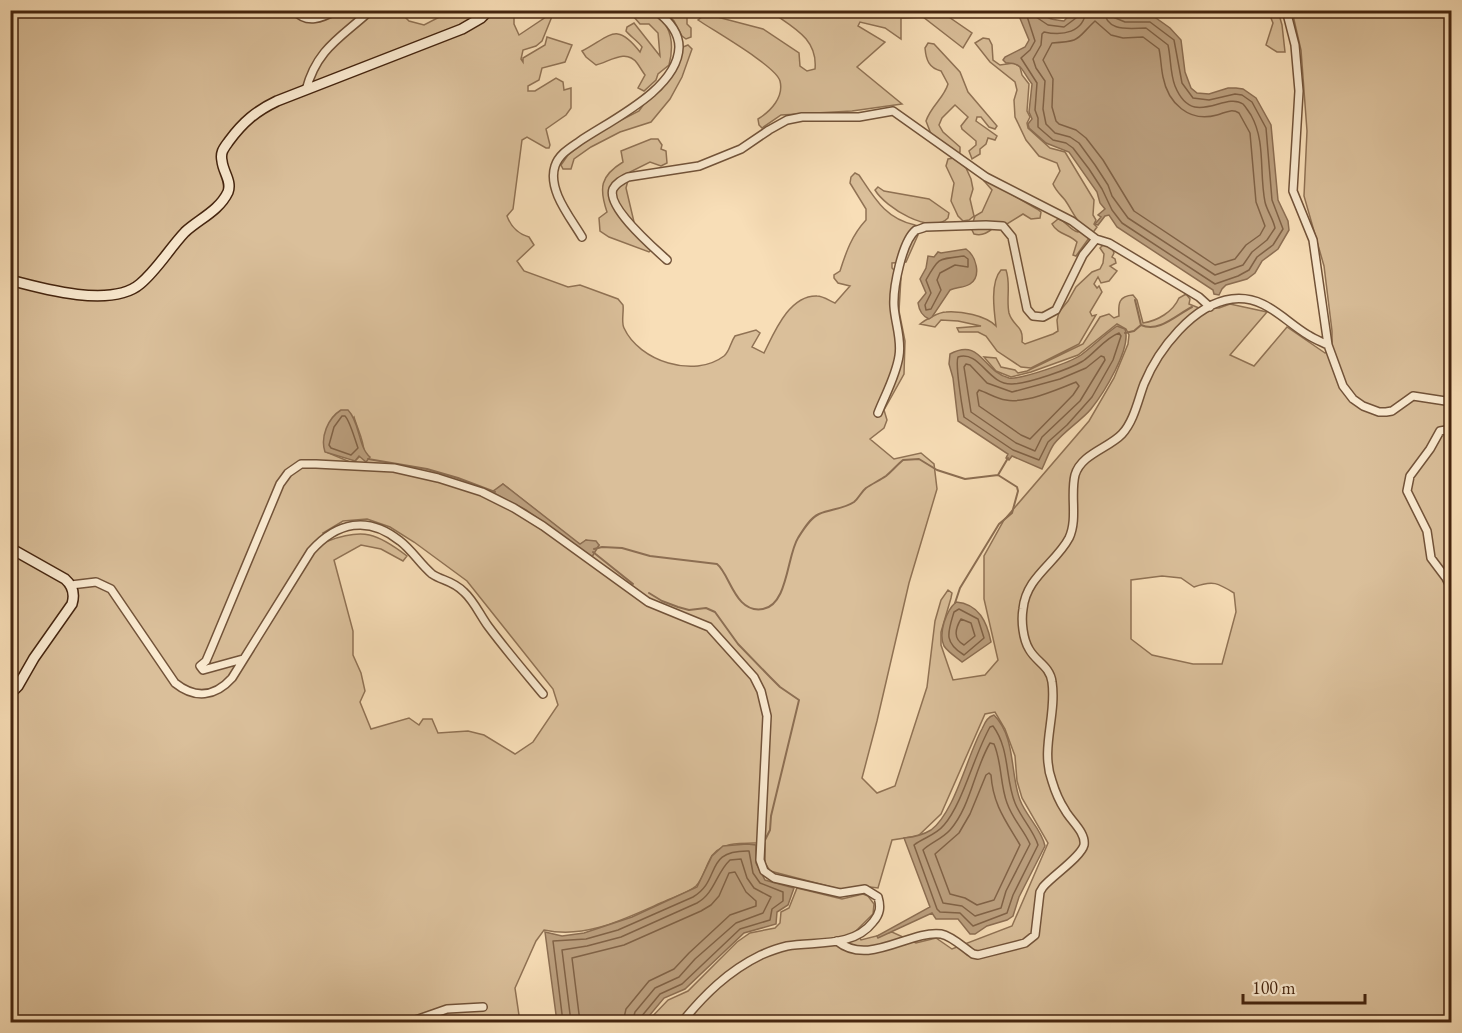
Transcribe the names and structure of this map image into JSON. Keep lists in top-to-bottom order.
{
  "scale_bar": "100 m"
}
